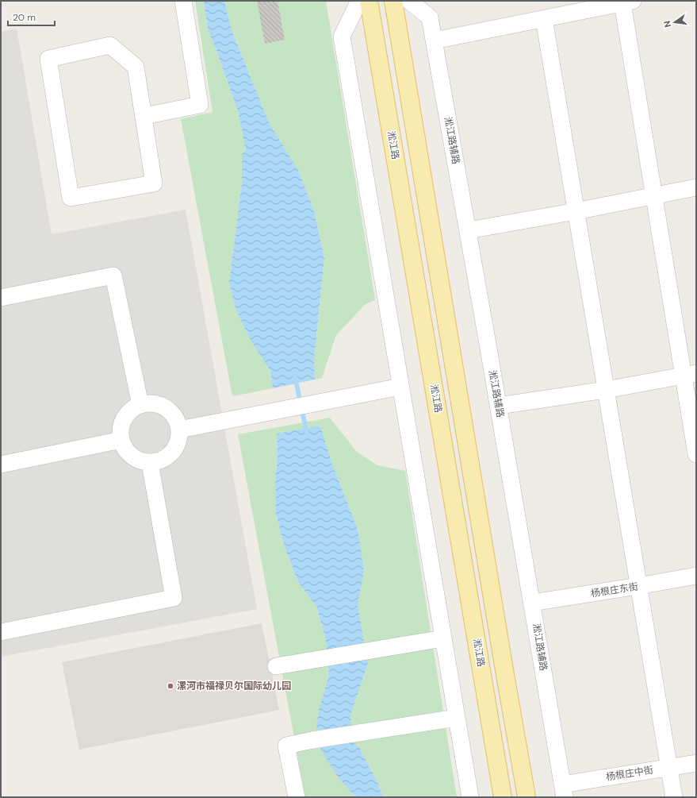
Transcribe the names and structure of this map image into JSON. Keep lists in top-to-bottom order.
{
  "streets": {
    "main road": ["淞江路"],
    "street": ["淞江路辅路", "杨根庄东街", "杨根庄中街"]
  },
  "crossings": [
    ["淞江路辅路", "杨根庄东街"],
    ["淞江路辅路", "杨根庄中街"]
  ],
  "places": ["漯河市福禄贝尔国际幼儿园"],
  "scale_bar": "20 m",
  "north": "left"
}
